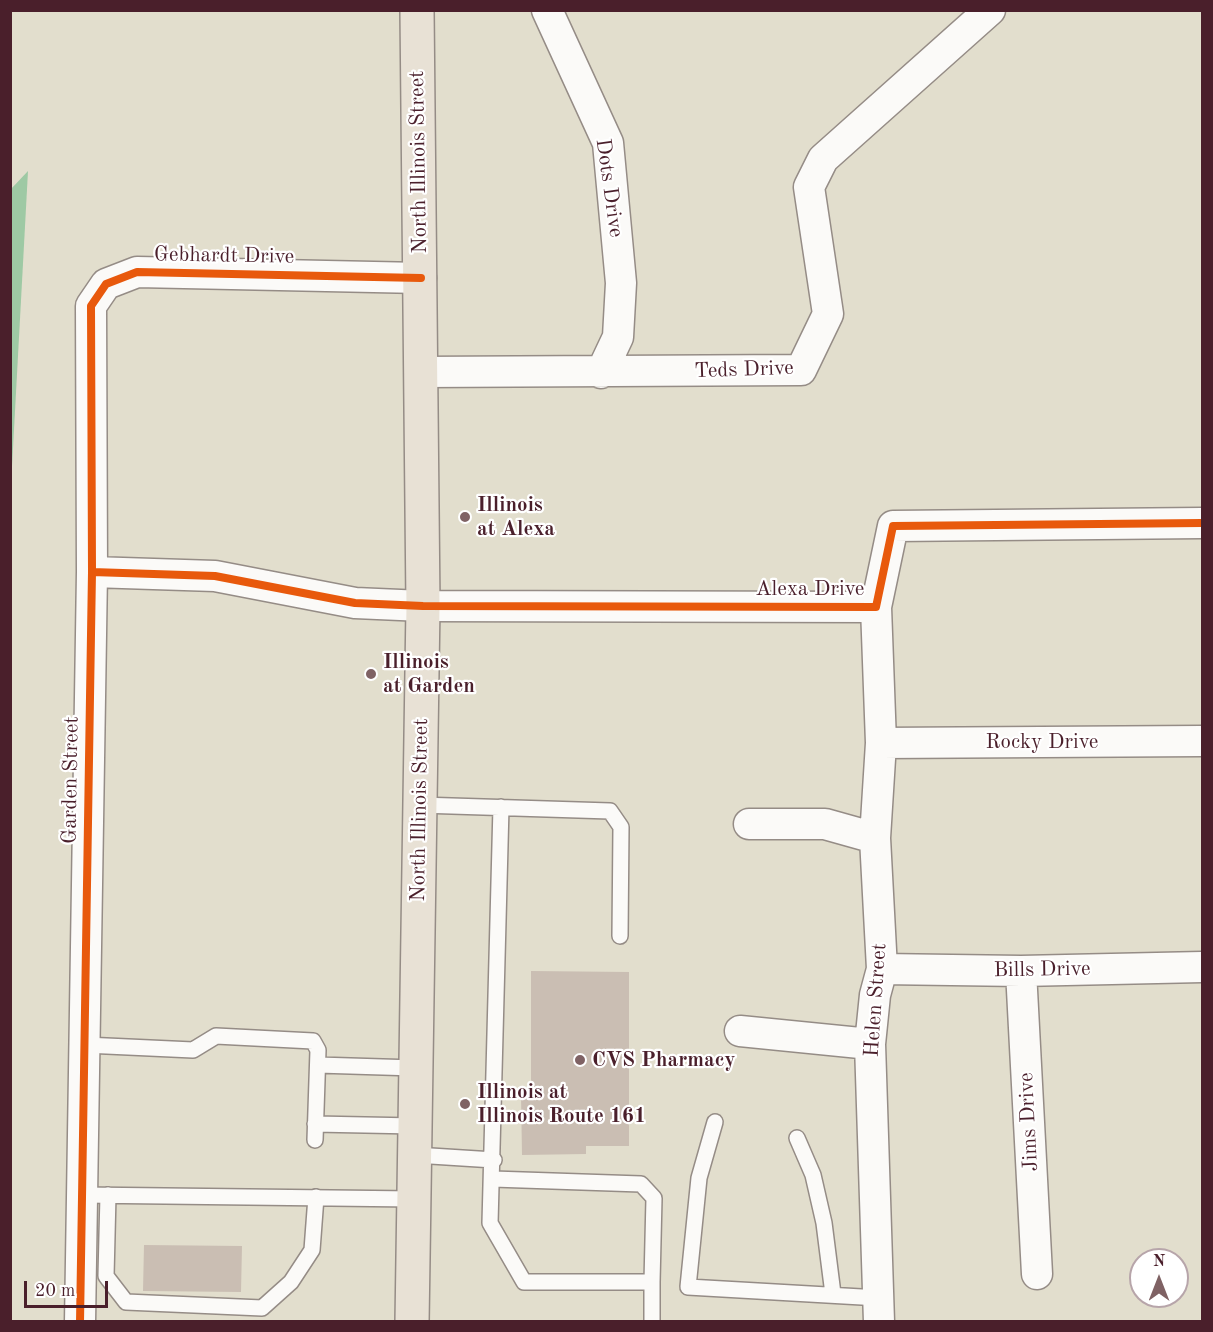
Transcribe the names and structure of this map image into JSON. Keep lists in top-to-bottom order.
{
  "streets": {
    "main road": ["North Illinois Street"],
    "street": [
      "Dots Drive",
      "Gebhardt Drive",
      "Teds Drive",
      "Alexa Drive",
      "Rocky Drive",
      "Garden Street",
      "Bills Drive",
      "Helen Street",
      "Jims Drive"
    ]
  },
  "crossings": [
    ["North Illinois Street", "Gebhardt Drive"],
    ["North Illinois Street", "Teds Drive"],
    ["North Illinois Street", "Alexa Drive"],
    ["Dots Drive", "Teds Drive"],
    ["Gebhardt Drive", "Garden Street"],
    ["Alexa Drive", "Helen Street"],
    ["Rocky Drive", "Helen Street"],
    ["Bills Drive", "Helen Street"],
    ["Bills Drive", "Jims Drive"]
  ],
  "places": [
    "Illinois at Alexa",
    "Illinois at Garden",
    "CVS Pharmacy",
    "Illinois at Illinois Route 161"
  ],
  "scale_bar": "20 m",
  "north": "top"
}
